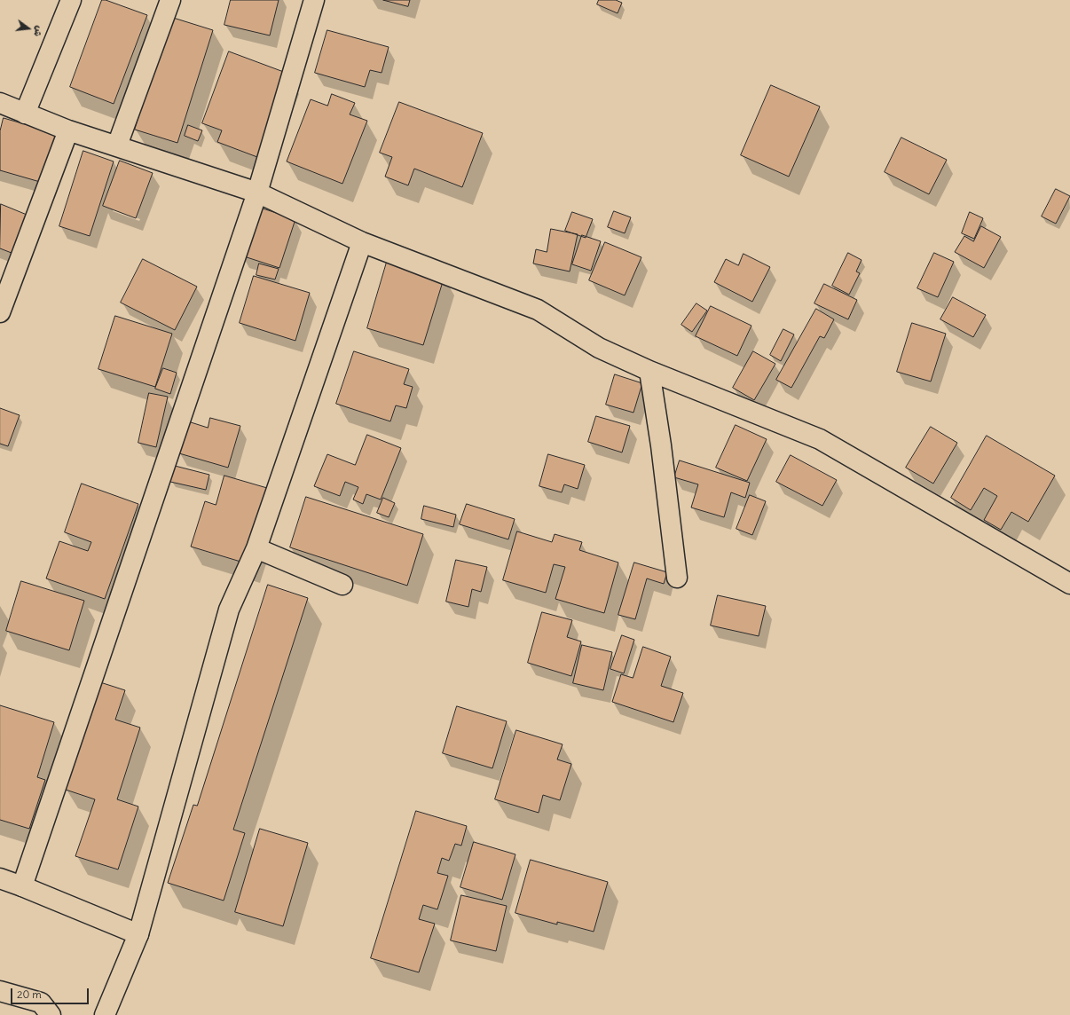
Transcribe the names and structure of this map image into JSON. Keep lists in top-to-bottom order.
{
  "scale_bar": "20 m",
  "north": "right"
}
